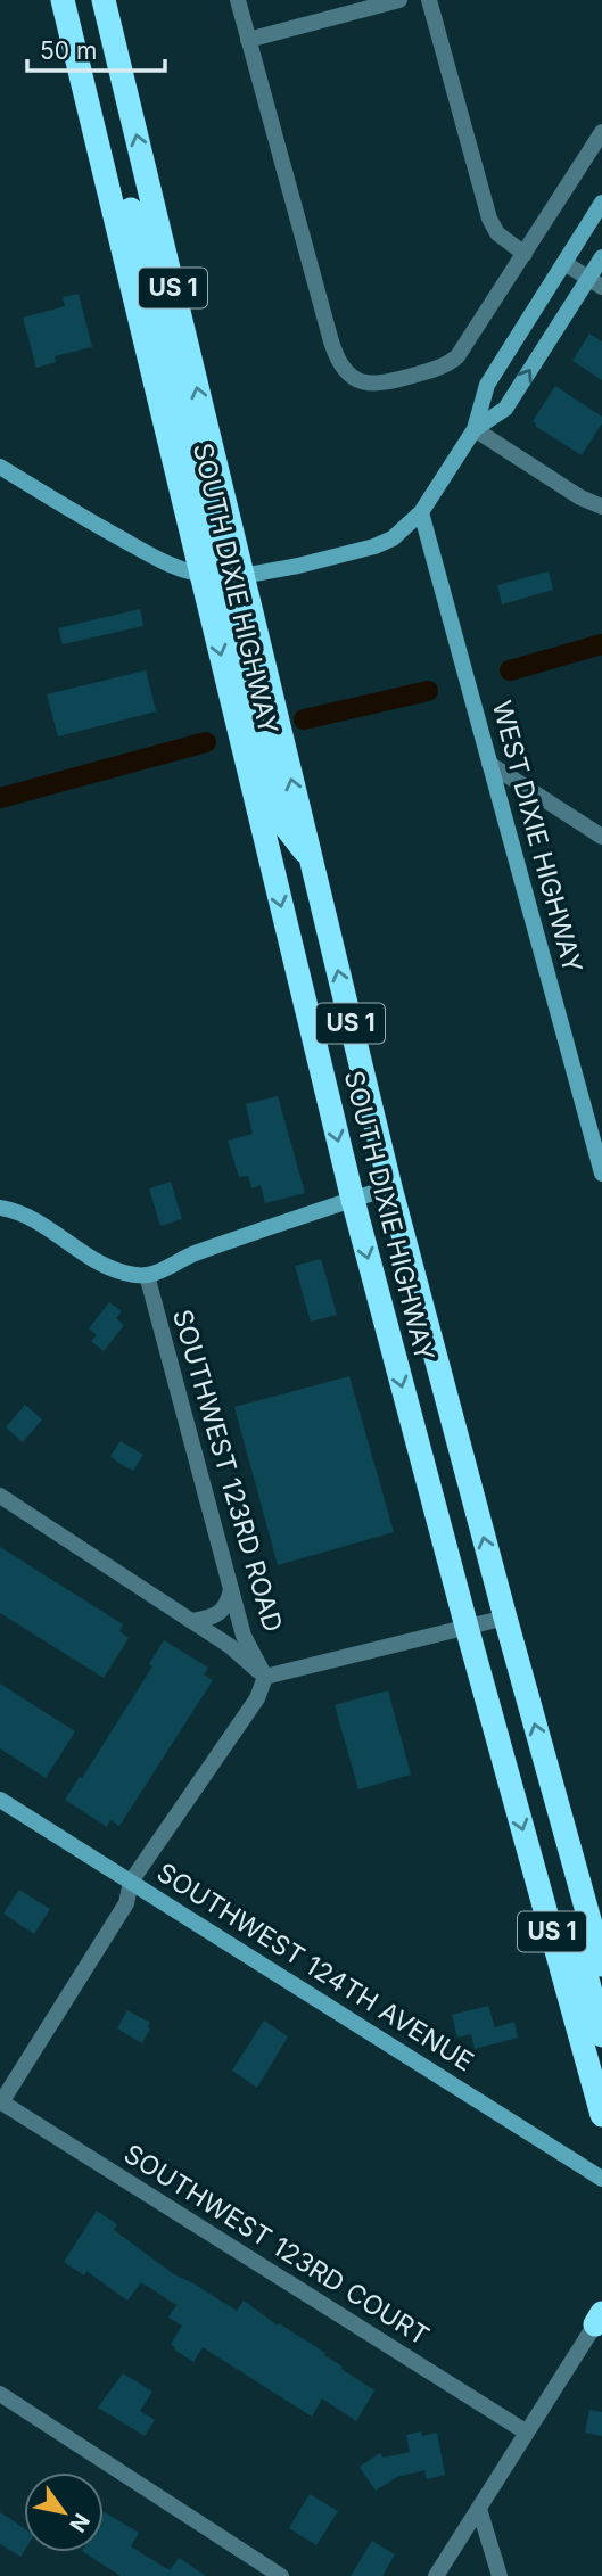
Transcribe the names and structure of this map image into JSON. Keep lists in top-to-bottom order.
{
  "streets": {
    "highway": ["US 1", "SOUTH DIXIE HIGHWAY"],
    "street": [
      "WEST DIXIE HIGHWAY",
      "SOUTHWEST 123RD ROAD",
      "SOUTHWEST 124TH AVENUE",
      "SOUTHWEST 123RD COURT"
    ]
  },
  "scale_bar": "50 m",
  "north": "bottom right"
}
